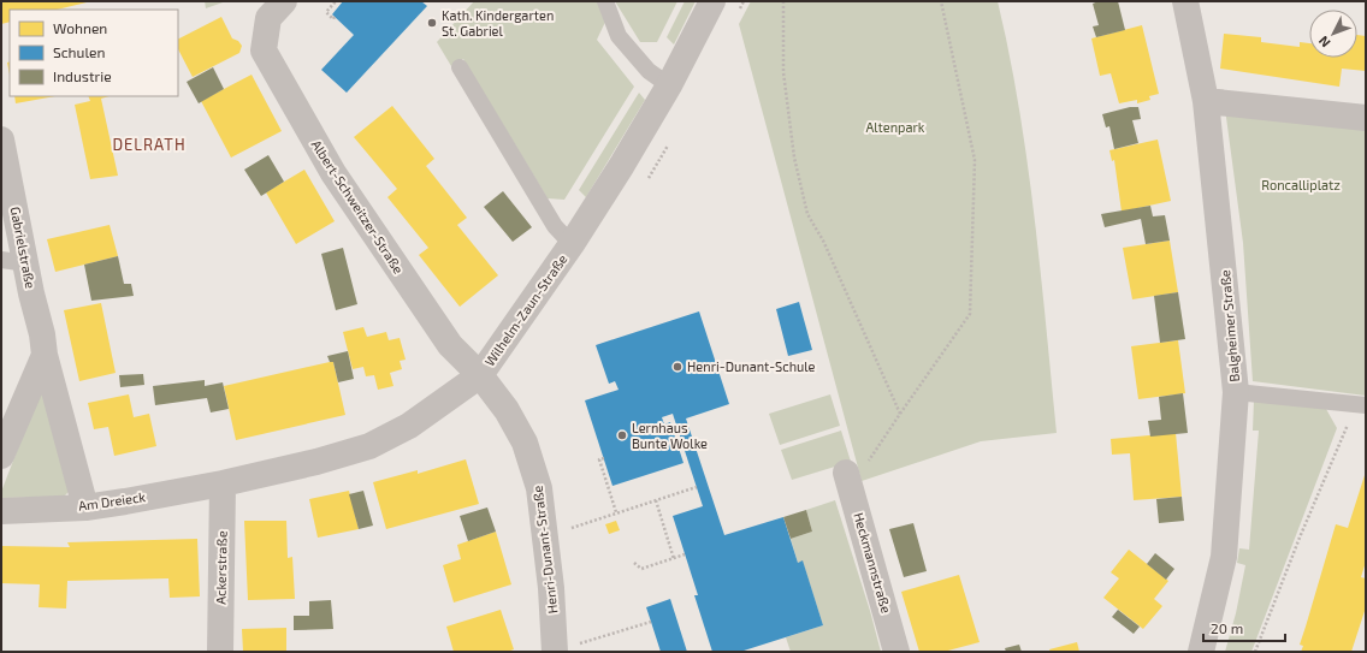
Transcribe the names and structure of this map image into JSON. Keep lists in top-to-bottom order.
{
  "streets": {
    "street": [
      "Albert-Schweitzer-Straße",
      "Gabrielstraße",
      "Wilhelm-Zaun-Straße",
      "Balgheimer Straße",
      "Am Dreieck",
      "Henri-Dunant-Straße",
      "Heckmannstraße",
      "Ackerstraße"
    ]
  },
  "crossings": [
    ["Albert-Schweitzer-Straße", "Wilhelm-Zaun-Straße"],
    ["Albert-Schweitzer-Straße", "Henri-Dunant-Straße"],
    ["Gabrielstraße", "Am Dreieck"],
    ["Wilhelm-Zaun-Straße", "Am Dreieck"],
    ["Wilhelm-Zaun-Straße", "Henri-Dunant-Straße"],
    ["Wilhelm-Zaun-Straße", "Ackerstraße"],
    ["Am Dreieck", "Ackerstraße"]
  ],
  "districts": ["DELRATH"],
  "parks": ["Altenpark", "Roncalliplatz"],
  "places": ["Kath. Kindergarten St. Gabriel", "Henri-Dunant-Schule", "Lernhaus Bunte Wolke"],
  "legend": ["Wohnen", "Schulen", "Industrie"],
  "scale_bar": "20 m",
  "north": "bottom left"
}
